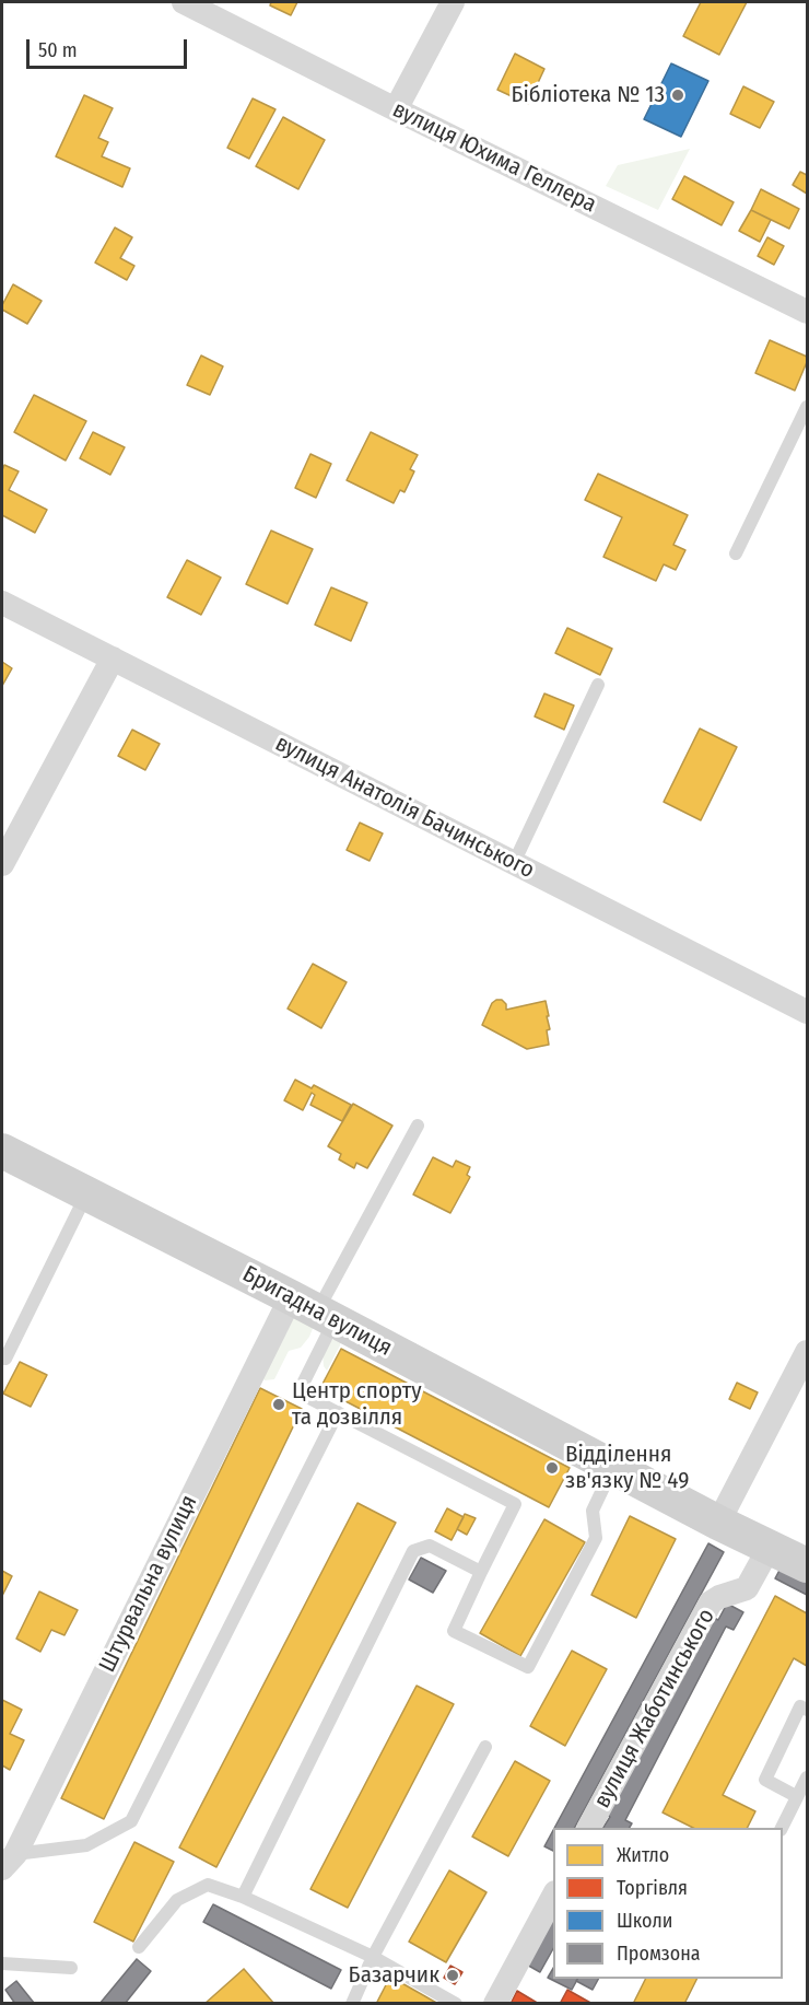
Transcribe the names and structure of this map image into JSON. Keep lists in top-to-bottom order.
{
  "streets": {
    "street": [
      "вулиця Юхима Геллера",
      "вулиця Анатолія Бачинського",
      "Бригадна вулиця",
      "Штурвальна вулиця",
      "вулиця Жаботинського"
    ]
  },
  "crossings": [
    ["Бригадна вулиця", "Штурвальна вулиця"],
    ["Бригадна вулиця", "вулиця Жаботинського"]
  ],
  "places": [
    "Бібліотека № 13",
    "Центр спорту та дозвілля",
    "Відділення зв'язку № 49",
    "Базарчик"
  ],
  "legend": [
    "Житло",
    "Торгівля",
    "Школи",
    "Промзона"
  ],
  "scale_bar": "50 m"
}
